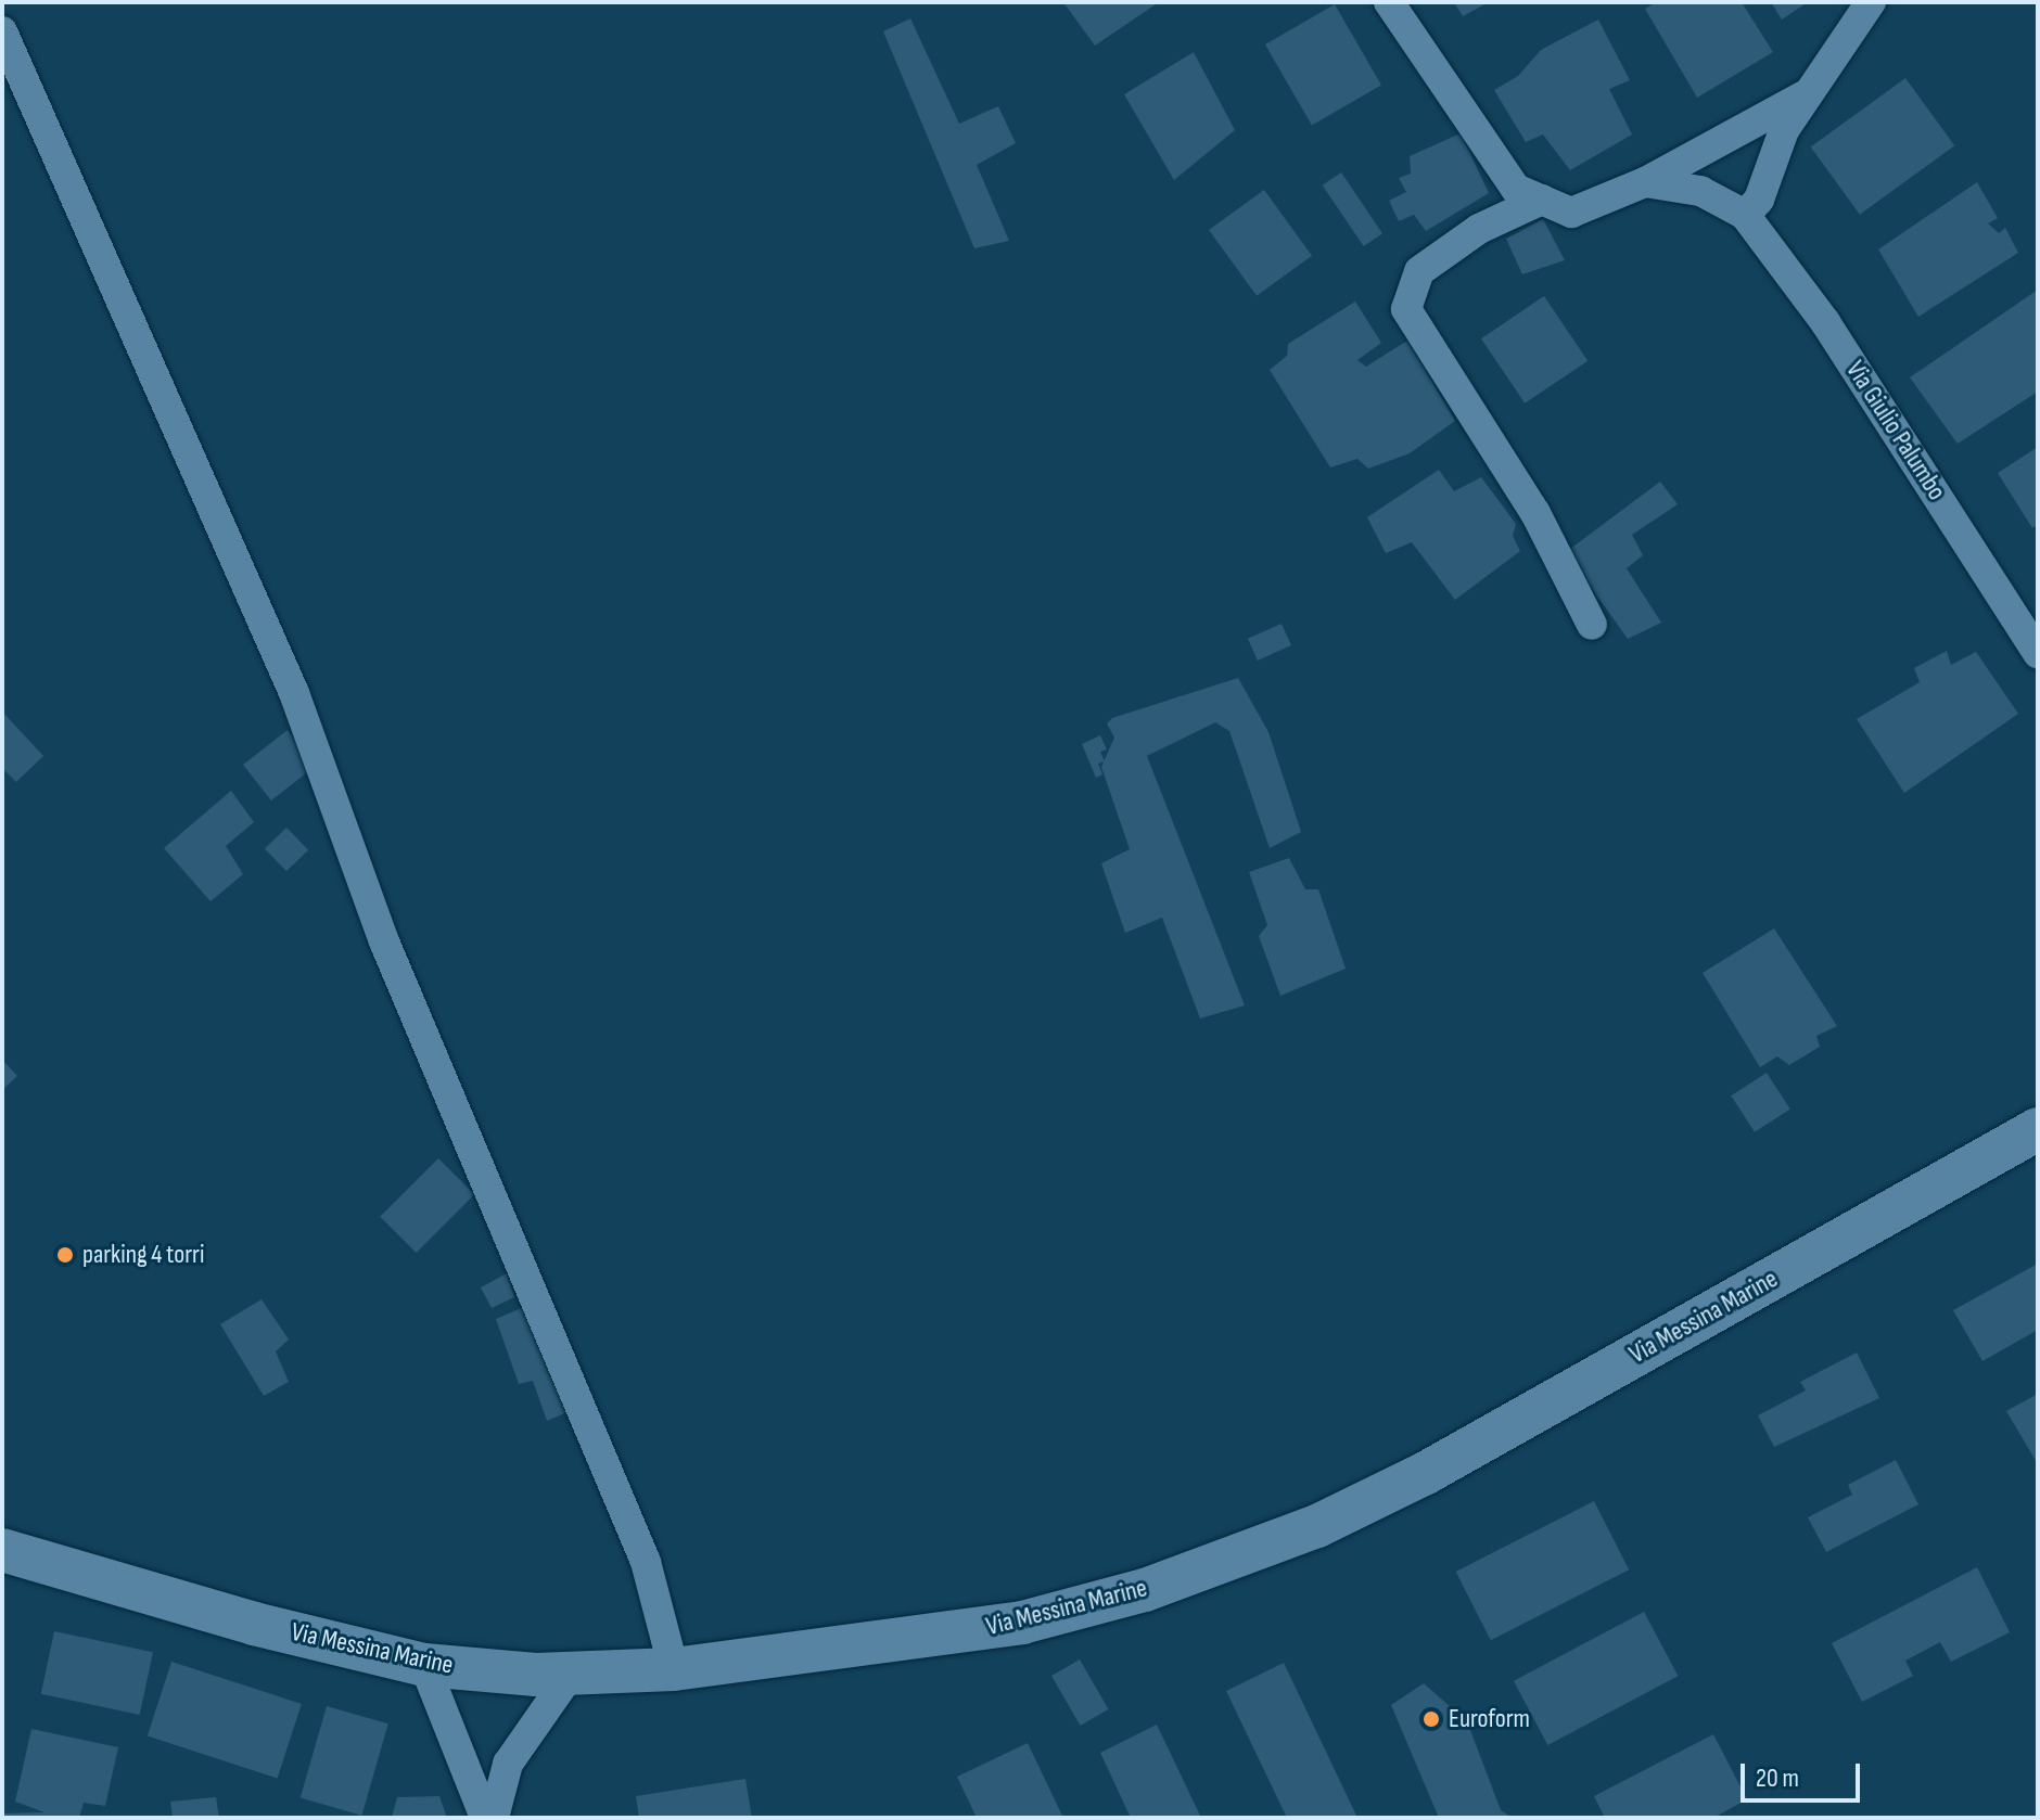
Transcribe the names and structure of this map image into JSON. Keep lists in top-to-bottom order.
{
  "streets": {
    "main road": ["Via Messina Marine"],
    "street": ["Via Giulio Palumbo"]
  },
  "places": ["parking 4 torri", "Euroform"],
  "scale_bar": "20 m"
}
